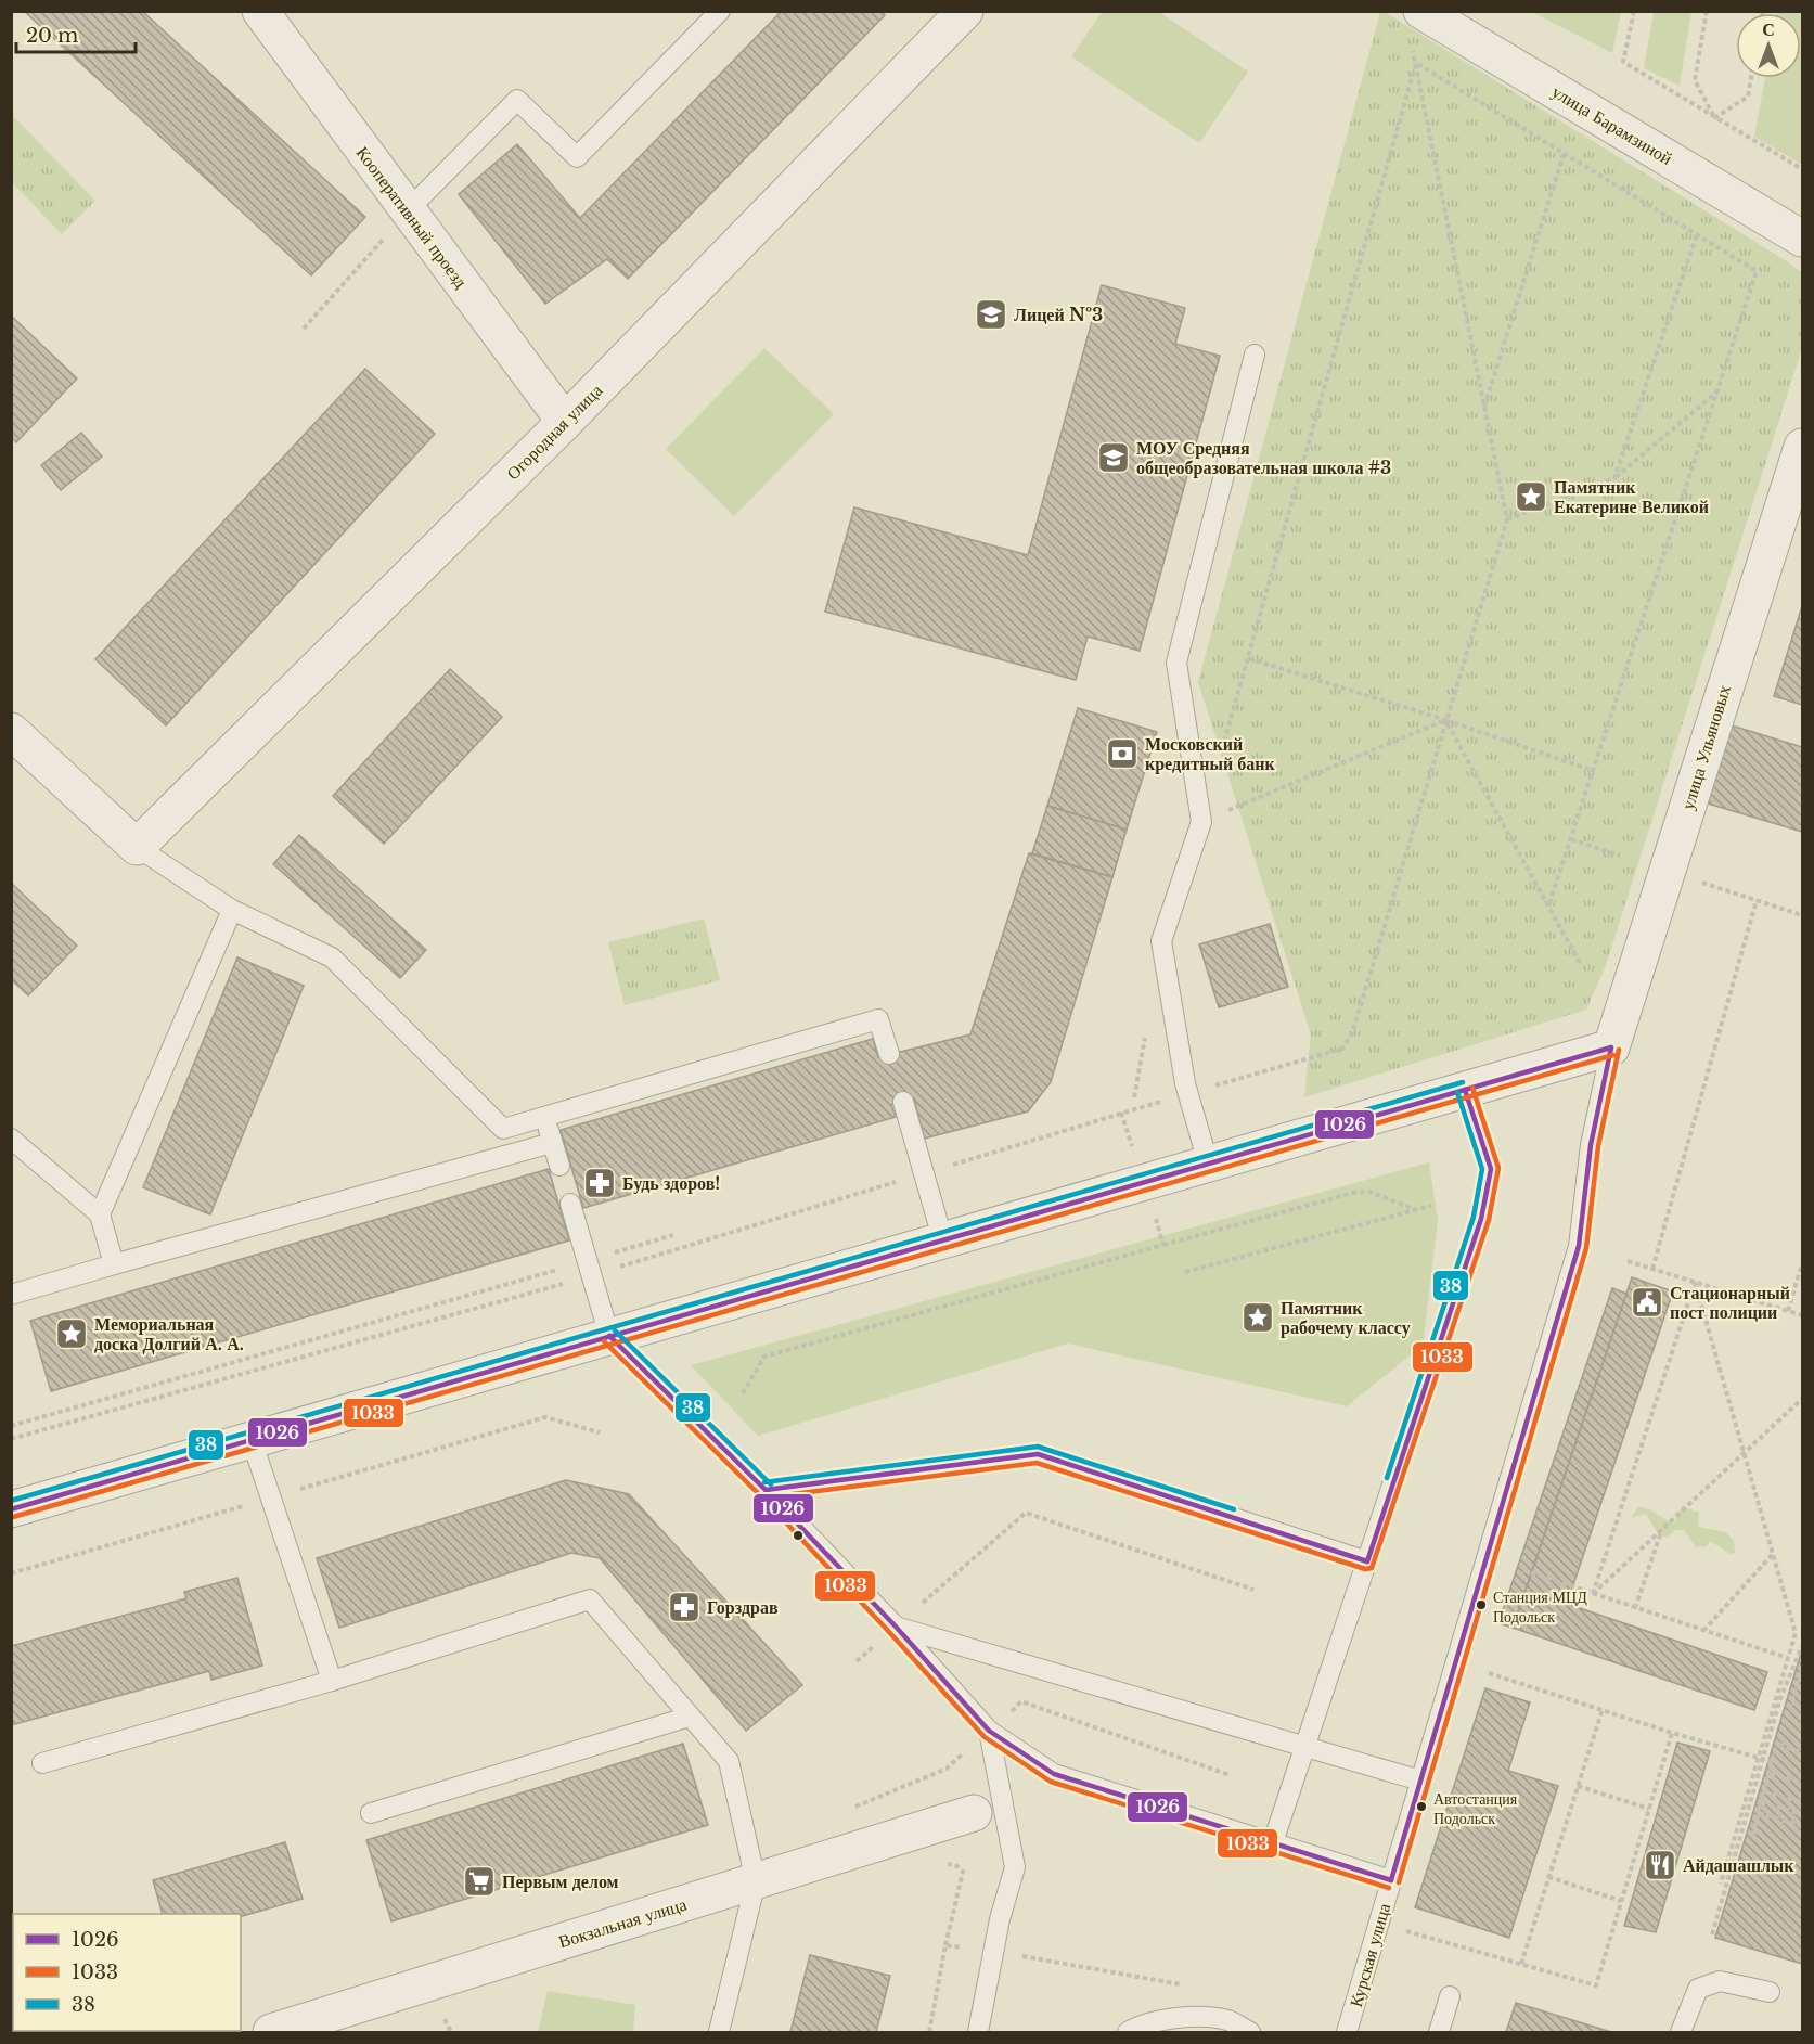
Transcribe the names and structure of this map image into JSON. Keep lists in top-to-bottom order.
{
  "streets": {
    "street": [
      "улица Барамзиной",
      "Кооперативный проезд",
      "Огородная улица",
      "улица Ульяновых",
      "Вокзальная улица"
    ],
    "lane": ["Курская улица"]
  },
  "crossings": [
    ["Кооперативный проезд", "Огородная улица"],
    ["улица Ульяновых", "Курская улица"]
  ],
  "places": {
    "school or university": ["Лицей №3", "МОУ Средняя общеобразовательная школа #3"],
    "place": ["Памятник Екатерине Великой", "Памятник рабочему классу", "Мемориальная доска Долгий А. А."],
    "bank": ["Московский кредитный банк"],
    "pharmacy": ["Будь здоров!", "Горздрав"],
    "public building": ["Стационарный пост полиции"],
    "other": ["Станция МЦД Подольск", "Автостанция Подольск"],
    "restaurant": ["Айдашашлык"],
    "supermarket": ["Первым делом"]
  },
  "lines": ["transit line 1026", "transit line 1033", "transit line 38"],
  "legend": ["1026", "1033", "38"],
  "scale_bar": "20 m",
  "north": "top"
}
